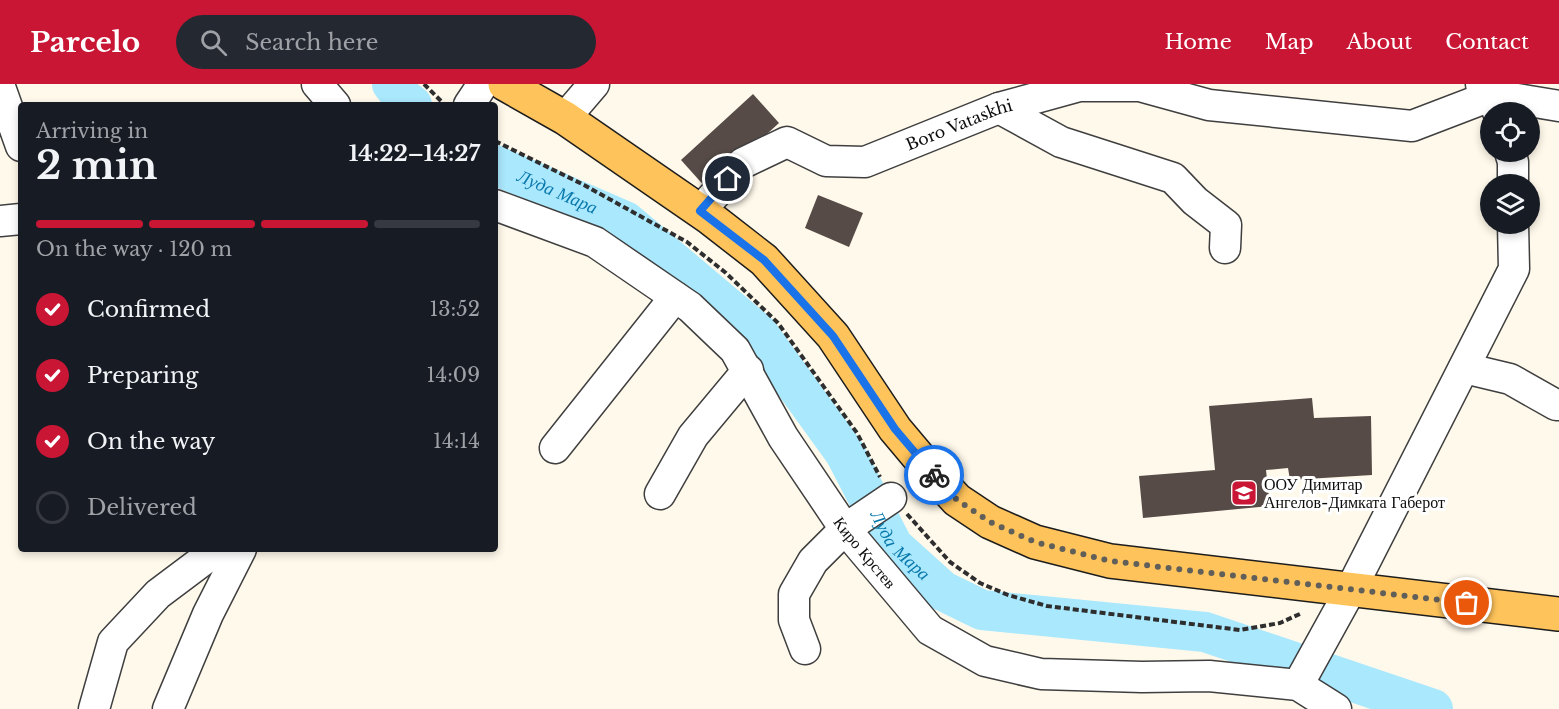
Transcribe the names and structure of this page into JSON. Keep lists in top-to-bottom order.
{
  "streets": {
    "street": ["Boro Vataskhi", "Киро Крстев"]
  },
  "water": ["Луда Мара"],
  "places": {
    "school or university": ["ООУ Димитар Ангелов-Димката Габерот"]
  },
  "page": {
    "header": "Parcelo",
    "search": "Search here",
    "nav": [
      "Home",
      "Map",
      "About",
      "Contact"
    ],
    "heading": ["2 min", "Arriving in", "14:22–14:27"],
    "bar": "On the way · 120 m",
    "list": [
      ["Confirmed", "13:52"],
      ["Preparing", "14:09"],
      ["On the way", "14:14"],
      "Delivered"
    ]
  }
}
